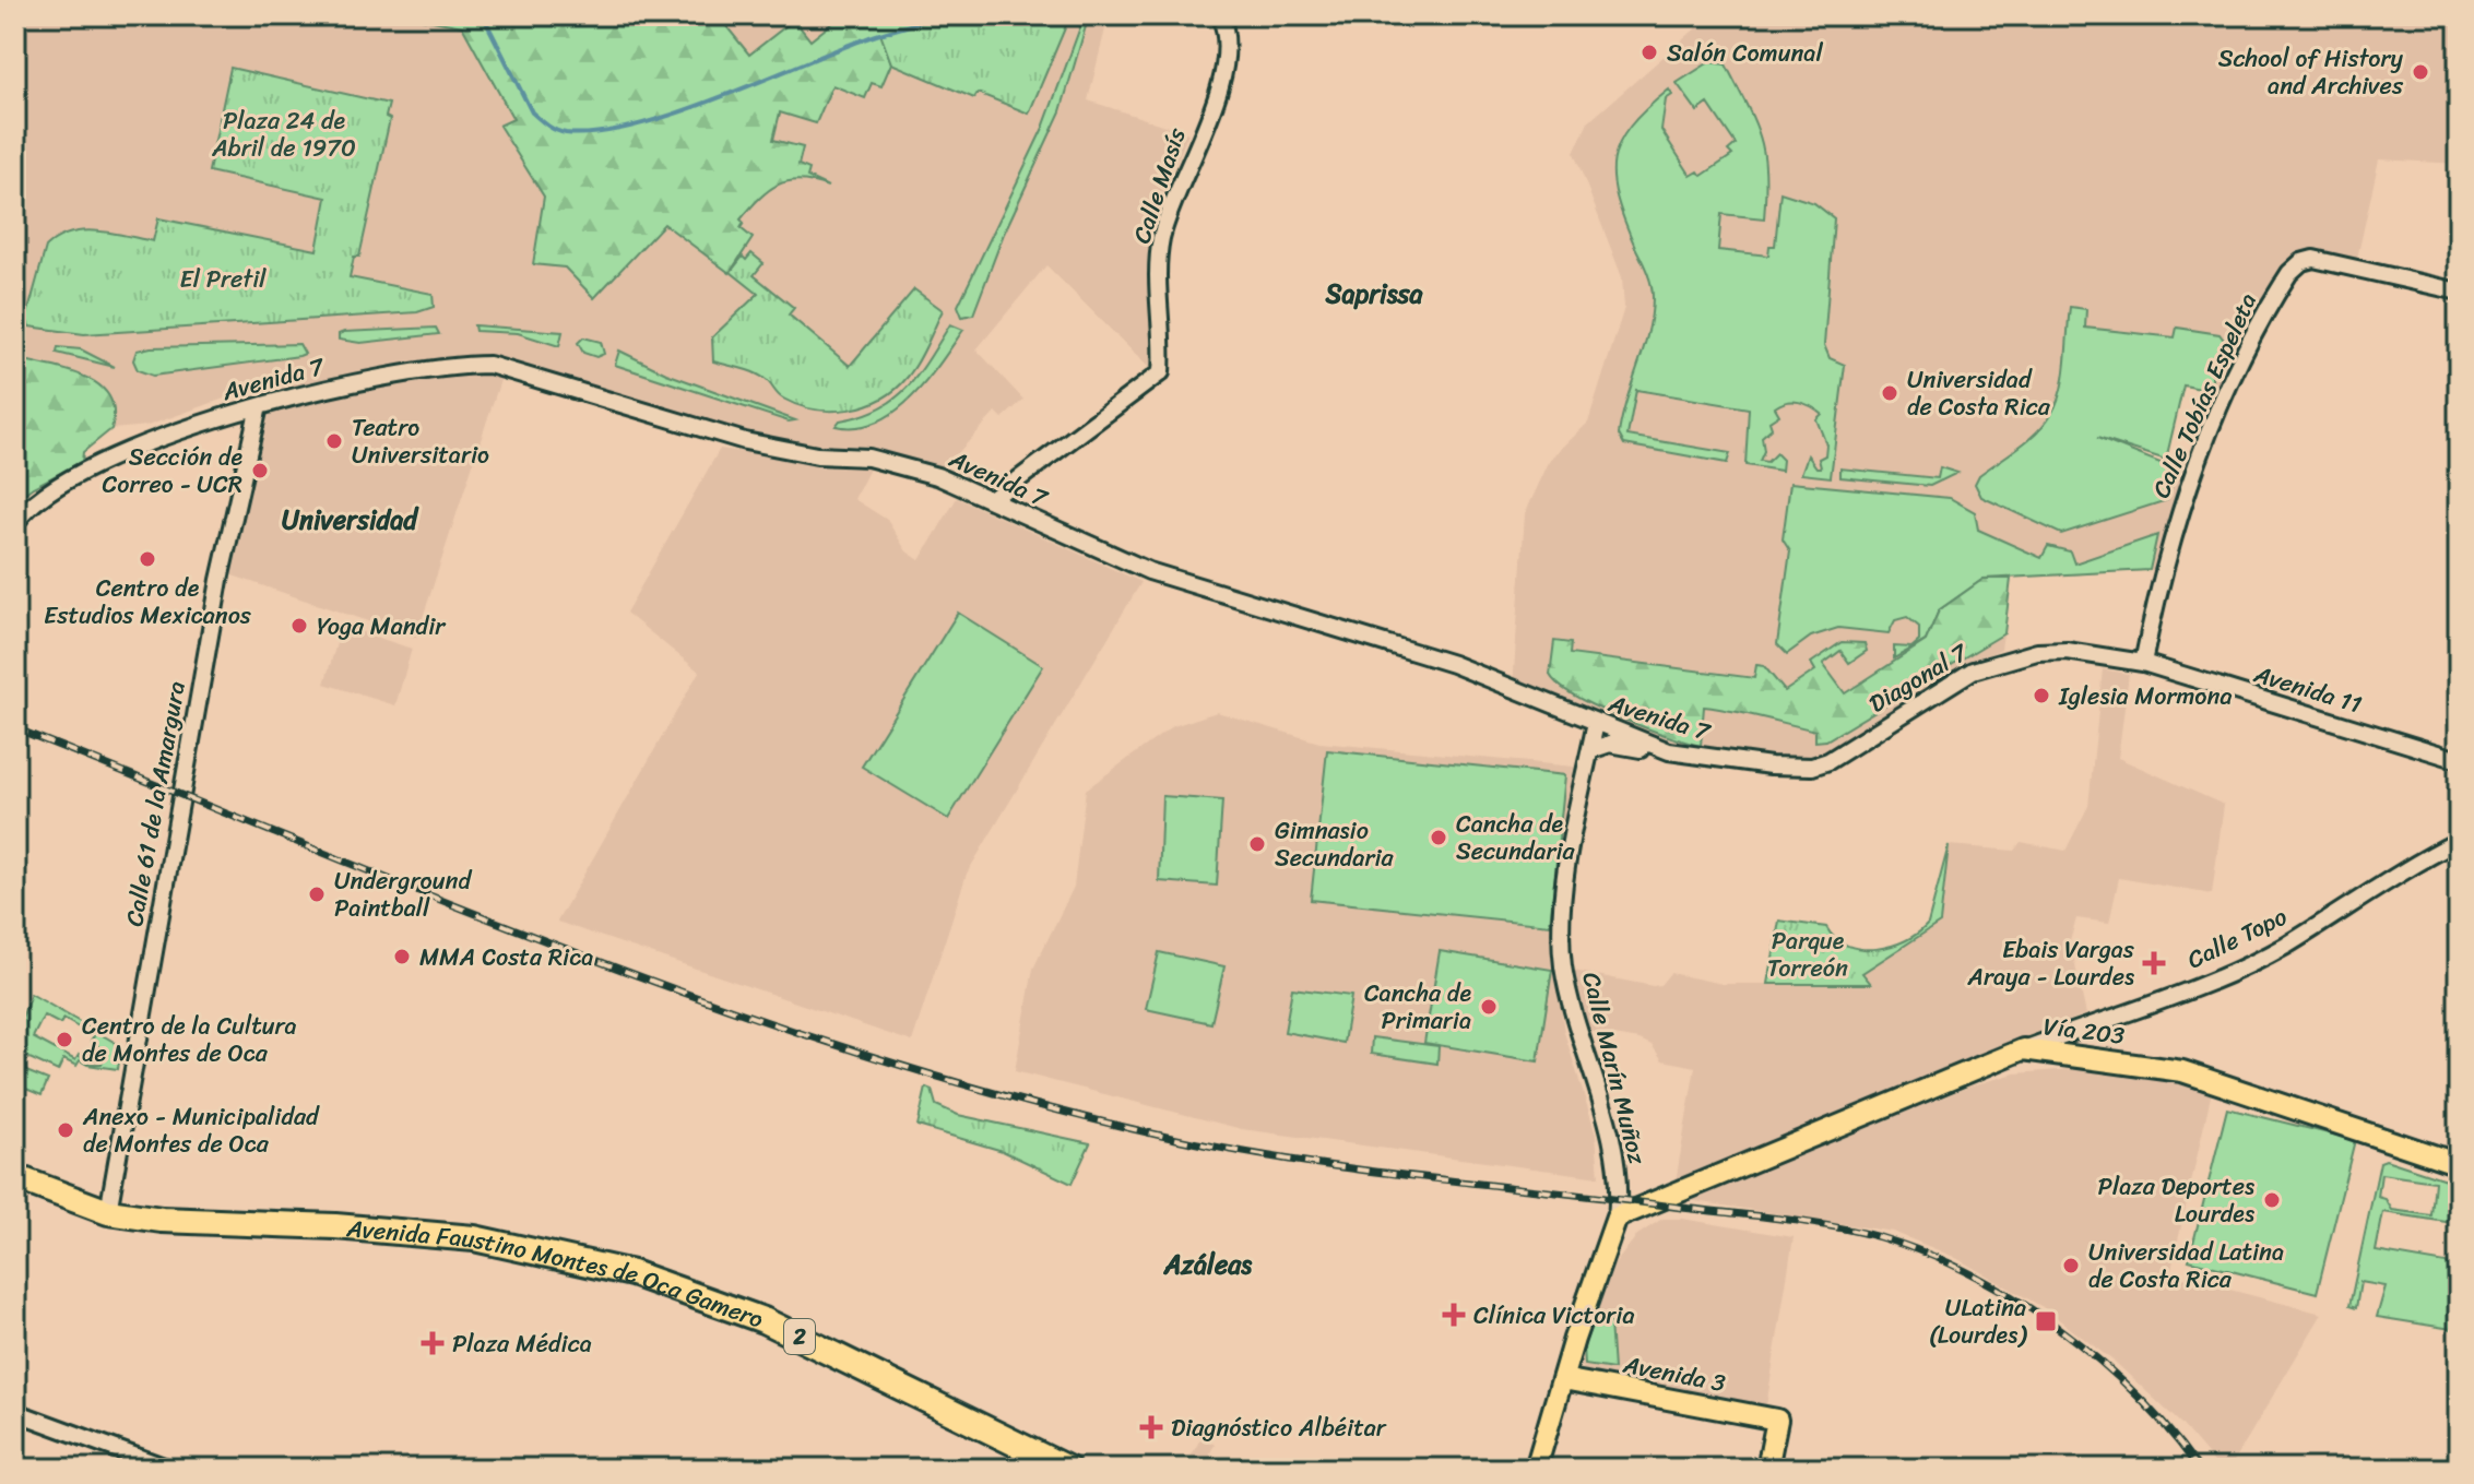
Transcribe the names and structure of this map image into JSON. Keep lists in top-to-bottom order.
{
  "streets": {
    "highway": ["Avenida Faustino Montes de Oca Gamero", "2"],
    "main road": ["Vía 203", "Avenida 3"],
    "street": [
      "Calle Masís",
      "Avenida 7",
      "Calle Tobías Espeleta",
      "Diagonal 7",
      "Avenida 11",
      "Calle 61 de la Amargura",
      "Calle Topo",
      "Calle Marín Muñoz"
    ]
  },
  "crossings": [
    ["Calle Masís", "Avenida 7"],
    ["Avenida 7", "Diagonal 7"],
    ["Avenida 7", "Calle 61 de la Amargura"],
    ["Avenida 7", "Calle Marín Muñoz"],
    ["Calle Tobías Espeleta", "Diagonal 7"],
    ["Calle Tobías Espeleta", "Avenida 11"],
    ["Diagonal 7", "Avenida 11"],
    ["Calle 61 de la Amargura", "Avenida Faustino Montes de Oca Gamero"],
    ["Calle Topo", "Vía 203"],
    ["Vía 203", "Calle Marín Muñoz"]
  ],
  "districts": ["Saprissa", "Universidad", "Azáleas"],
  "parks": ["Plaza 24 de Abril de 1970", "El Pretil", "Parque Torreón"],
  "places": {
    "other": [
      "Salón Comunal",
      "School of History and Archives",
      "Universidad de Costa Rica",
      "Teatro Universitario",
      "Sección de Correo - UCR",
      "Centro de Estudios Mexicanos",
      "Yoga Mandir",
      "Iglesia Mormona",
      "Cancha de Secundaria",
      "Gimnasio Secundaria",
      "Underground Paintball",
      "MMA Costa Rica",
      "Cancha de Primaria",
      "Centro de la Cultura de Montes de Oca",
      "Anexo - Municipalidad de Montes de Oca",
      "Plaza Deportes Lourdes",
      "Universidad Latina de Costa Rica"
    ],
    "health": [
      "Ebais Vargas Araya - Lourdes",
      "Clínica Victoria",
      "Plaza Médica",
      "Diagnóstico Albéitar"
    ],
    "transit": ["ULatina (Lourdes)"]
  }
}
